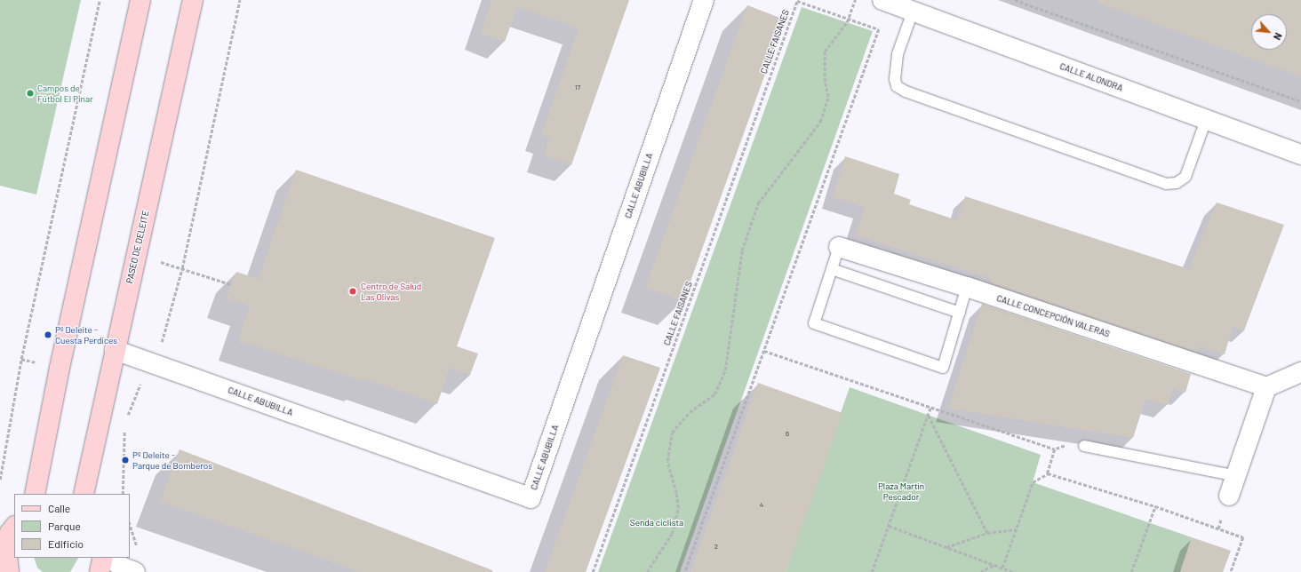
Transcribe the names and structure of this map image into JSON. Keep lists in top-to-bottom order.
{
  "streets": {
    "main road": ["PASEO DE DELEITE"],
    "street": ["CALLE ALONDRA", "CALLE ABUBILLA", "CALLE CONCEPCIÓN VALERAS"],
    "path": ["CALLE FAISANES"]
  },
  "crossings": [
    ["CALLE ABUBILLA", "PASEO DE DELEITE"]
  ],
  "parks": ["Plaza Martín Pescador", "Senda ciclista"],
  "places": [
    "Campos de Fútbol El Pinar",
    "Centro de Salud Las Olivas",
    "Pº Deleite - Cuesta Perdices",
    "Pº Deleite - Parque de Bomberos"
  ],
  "house_numbers": [
    "17",
    "6",
    "4",
    "2"
  ],
  "legend": ["Calle", "Parque", "Edificio"],
  "north": "bottom right"
}
